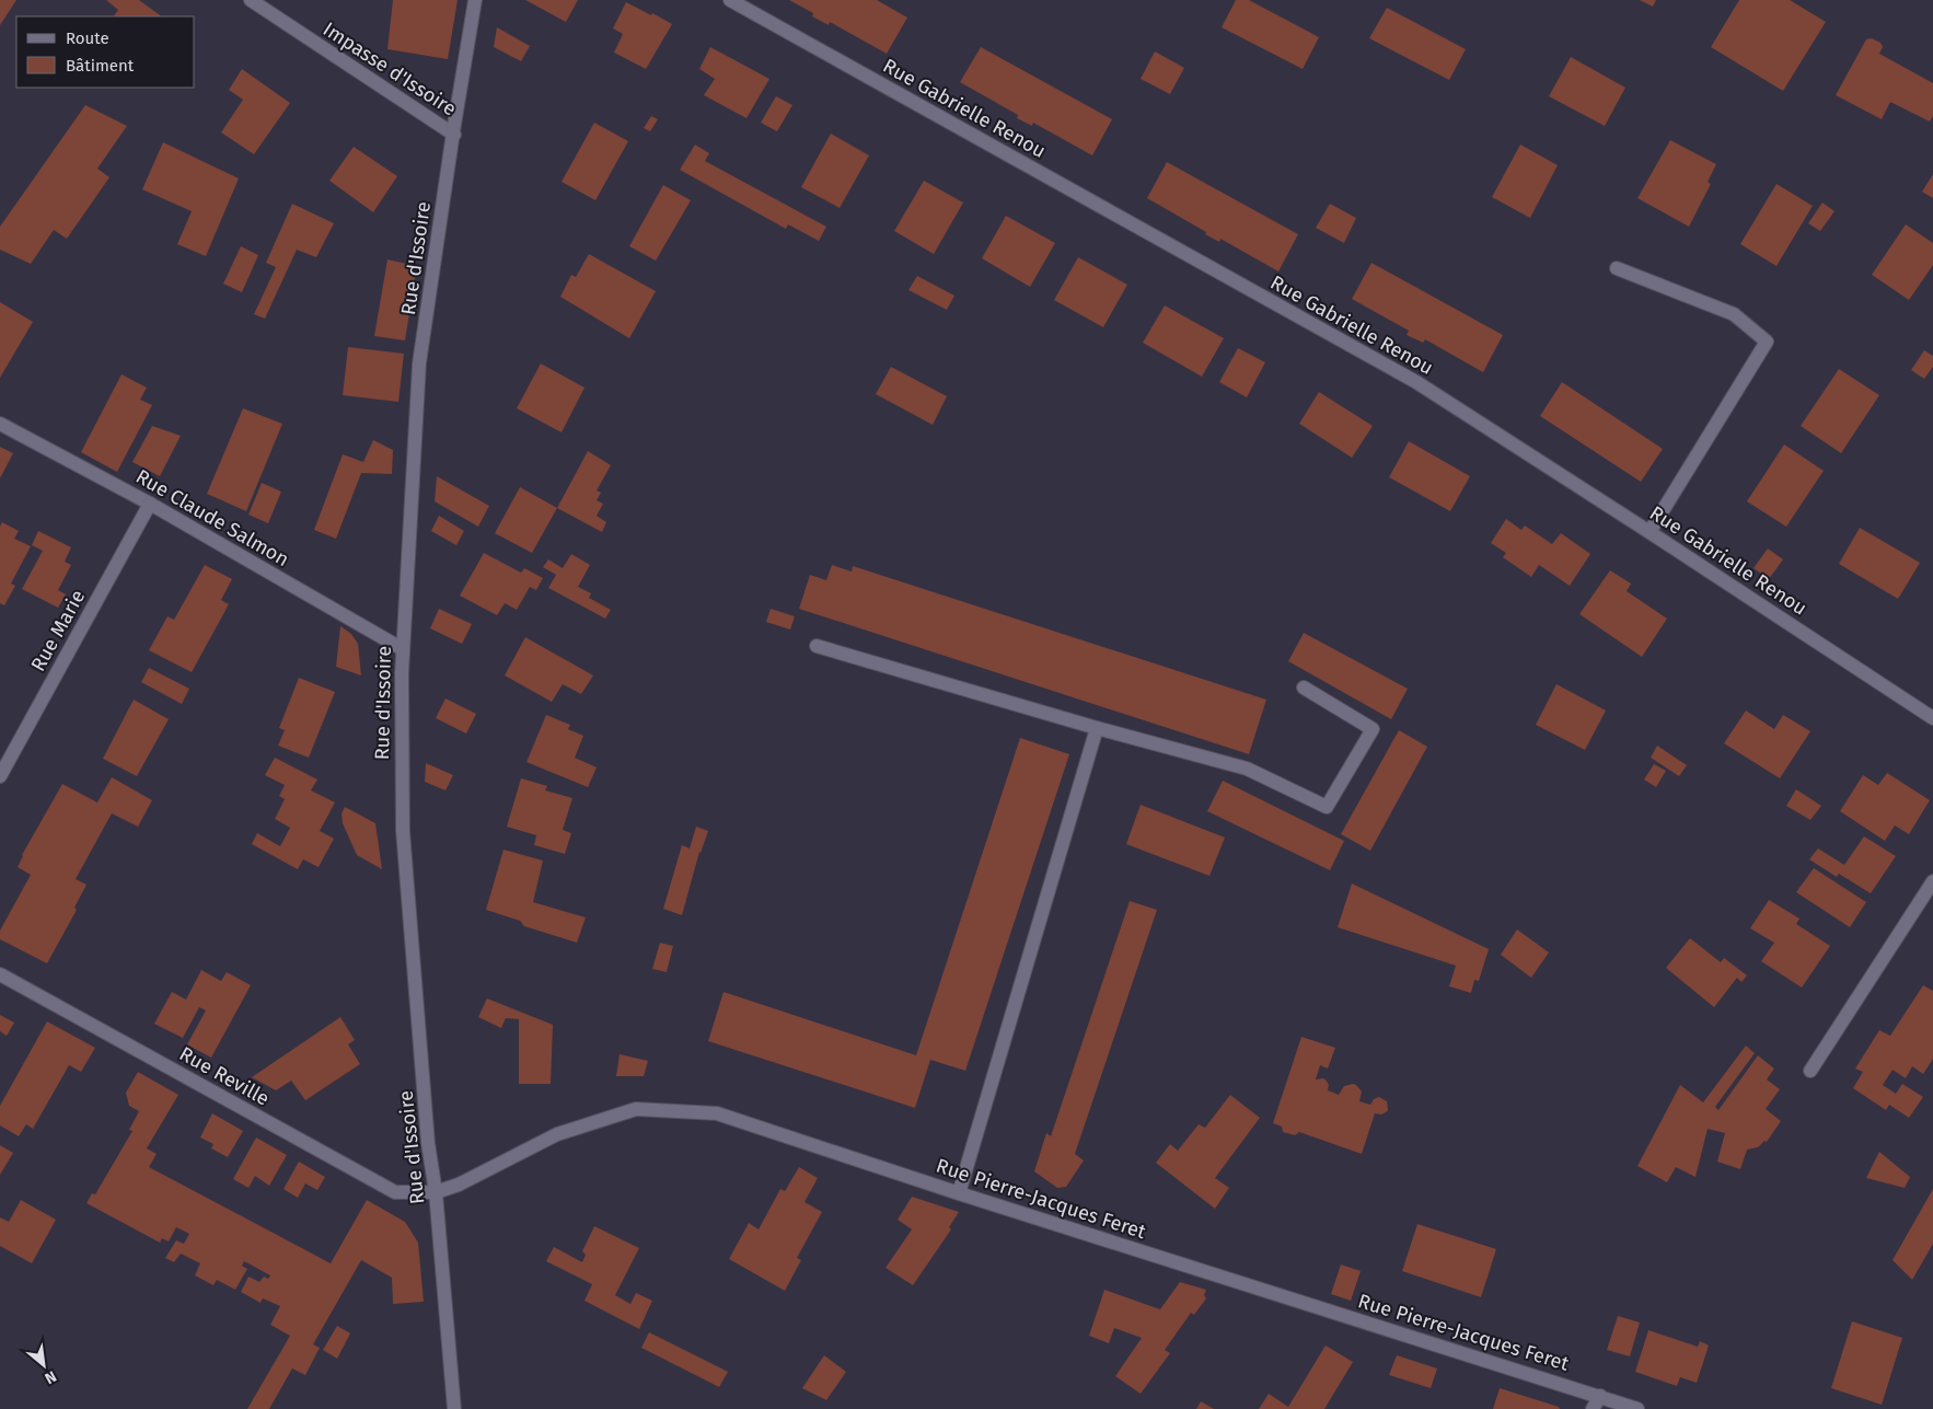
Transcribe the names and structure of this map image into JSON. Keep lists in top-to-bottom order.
{
  "streets": {
    "street": [
      "Impasse d'Issoire",
      "Rue Gabrielle Renou",
      "Rue d'Issoire",
      "Rue Claude Salmon",
      "Rue Marie",
      "Rue Reville",
      "Rue Pierre-Jacques Feret"
    ]
  },
  "crossings": [
    ["Impasse d'Issoire", "Rue d'Issoire"],
    ["Rue d'Issoire", "Rue Claude Salmon"],
    ["Rue d'Issoire", "Rue Reville"],
    ["Rue d'Issoire", "Rue Pierre-Jacques Feret"],
    ["Rue Claude Salmon", "Rue Marie"],
    ["Rue Reville", "Rue Pierre-Jacques Feret"]
  ],
  "legend": ["Route", "Bâtiment"],
  "north": "bottom right"
}
